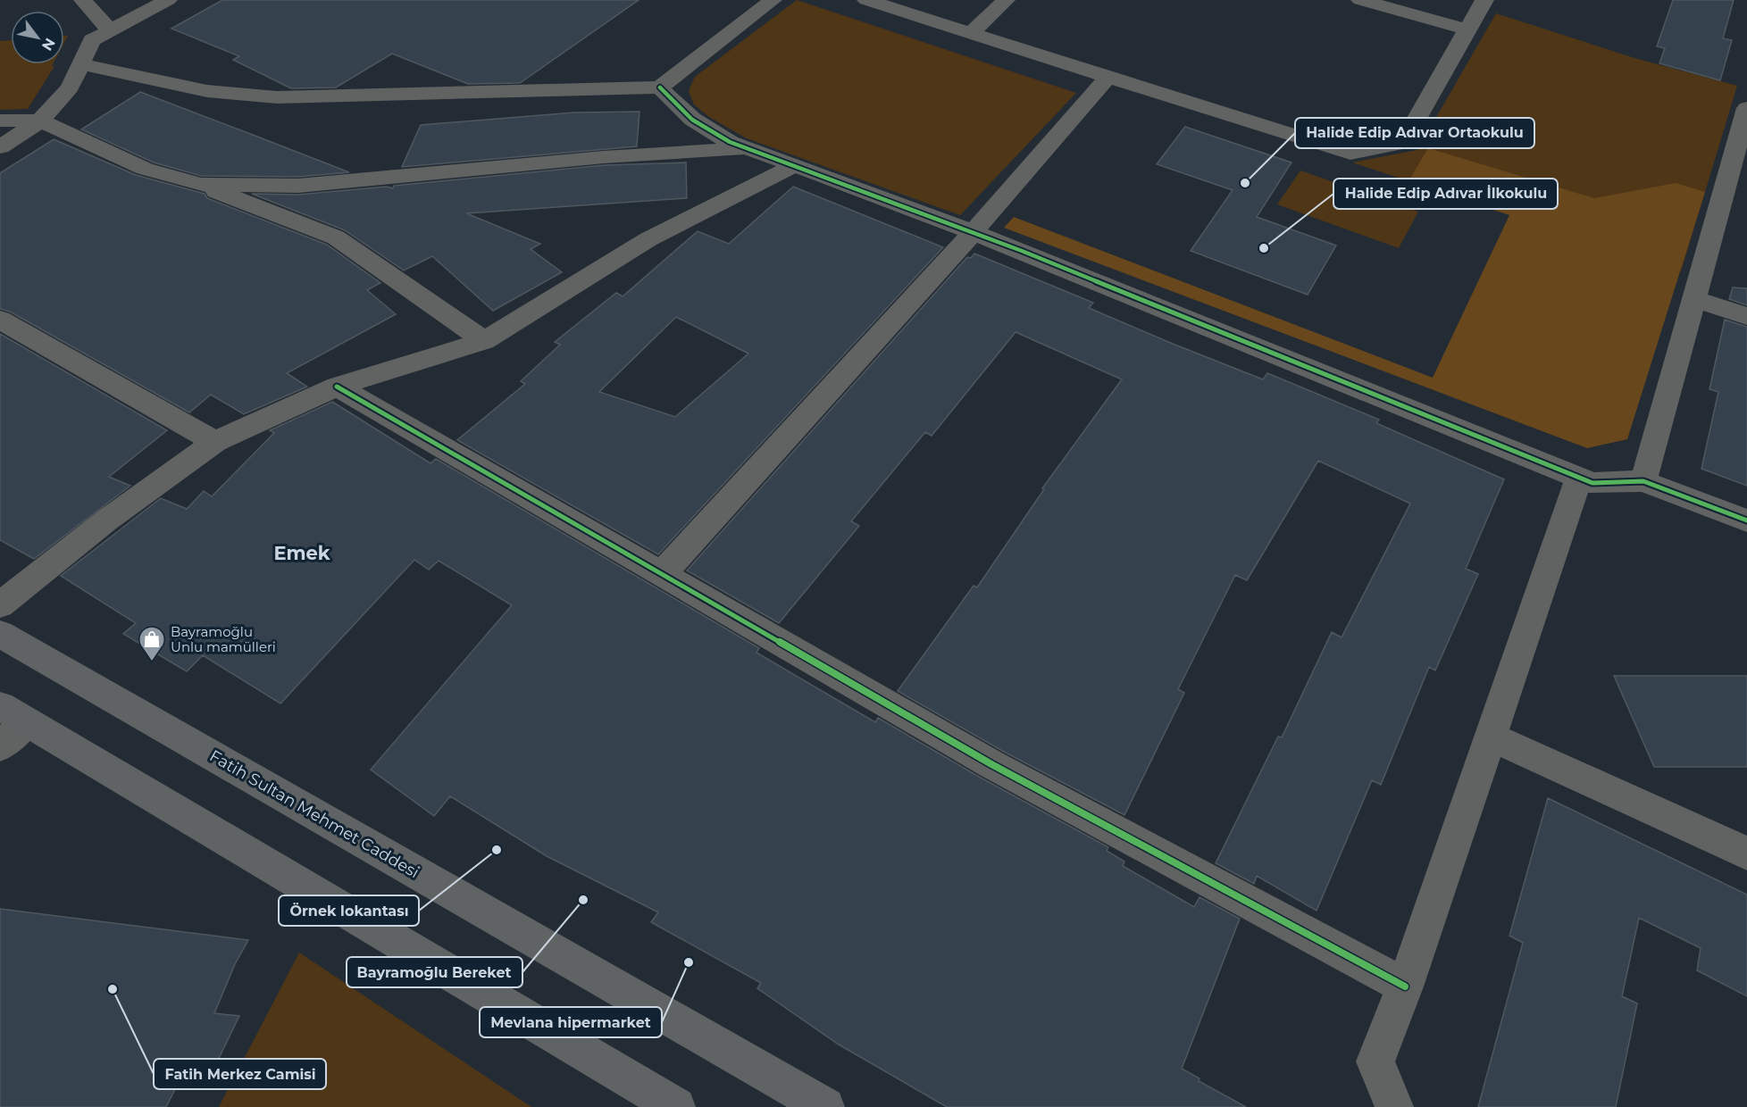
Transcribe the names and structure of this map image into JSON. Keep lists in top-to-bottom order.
{
  "streets": {
    "main road": ["Fatih Sultan Mehmet Caddesi"]
  },
  "districts": ["Emek"],
  "places": {
    "other": [
      "Halide Edip Adıvar Ortaokulu",
      "Halide Edip Adıvar İlkokulu",
      "Örnek lokantası",
      "Bayramoğlu Bereket",
      "Mevlana hipermarket",
      "Fatih Merkez Camisi"
    ],
    "shop": ["Bayramoğlu Unlu mamülleri"]
  },
  "north": "bottom right"
}
